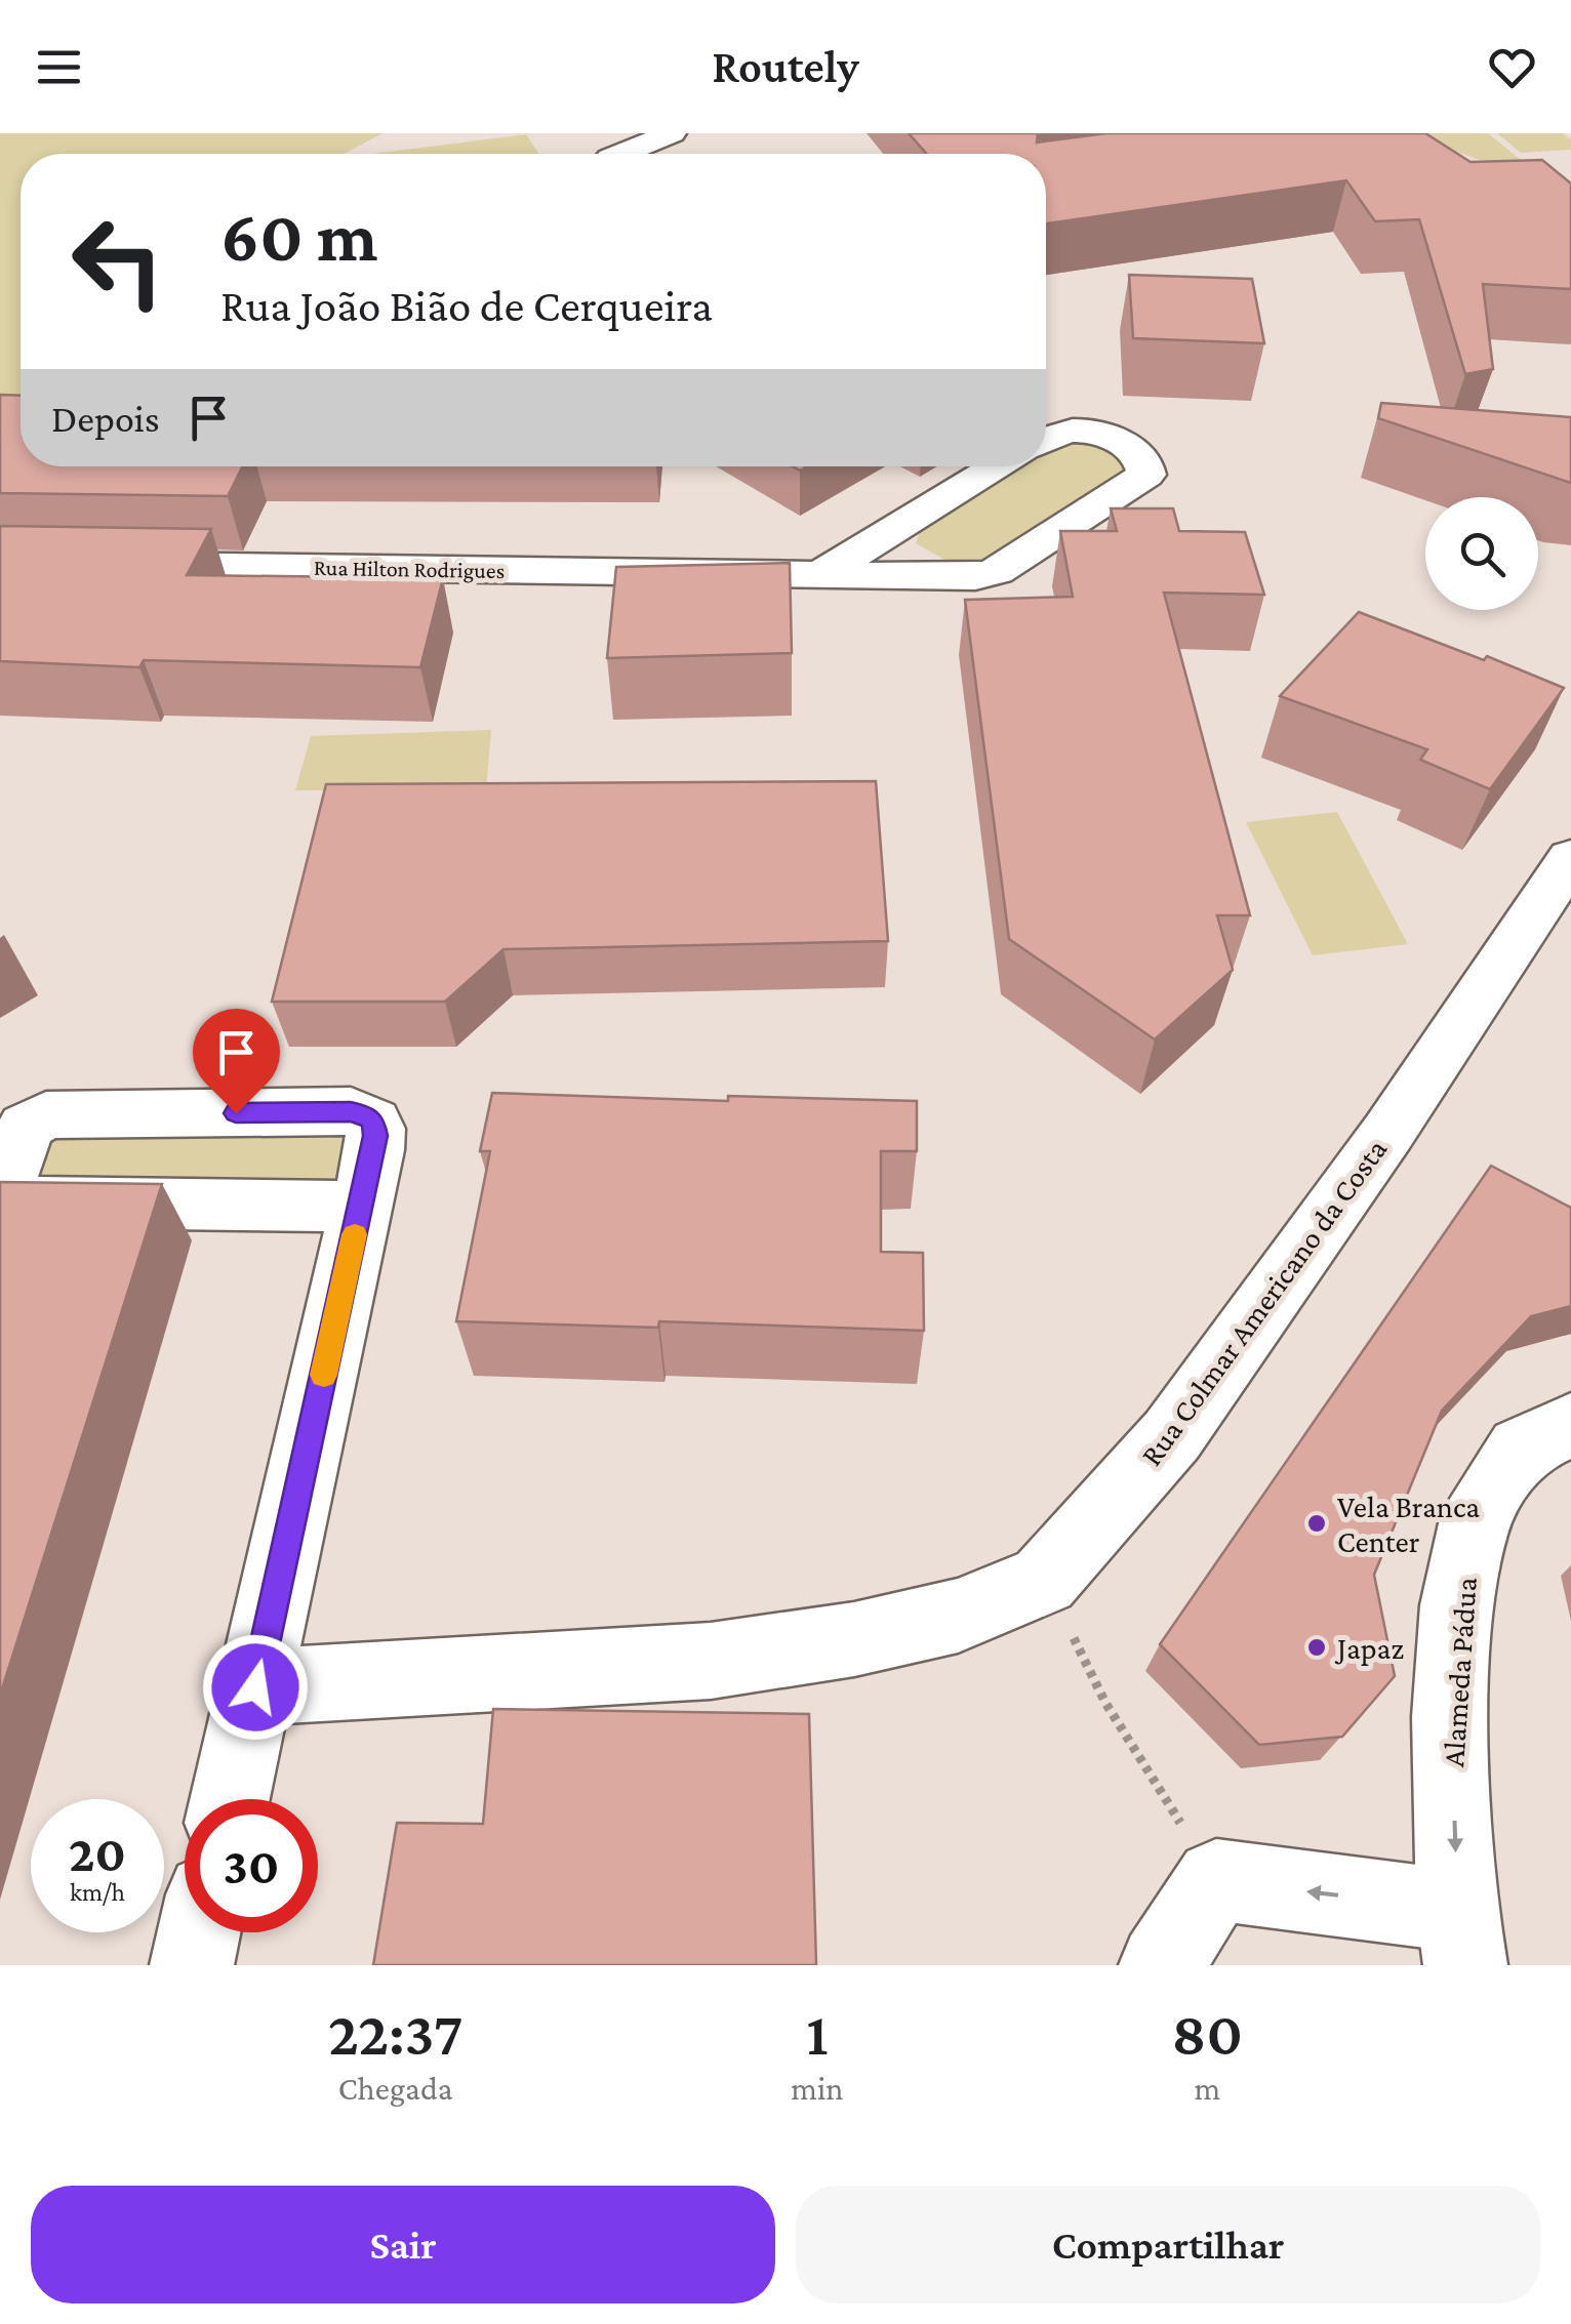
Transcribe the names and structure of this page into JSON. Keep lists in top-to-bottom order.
{
  "streets": {
    "street": ["Rua Hilton Rodrigues", "Rua Colmar Americano da Costa", "Alameda Pádua"]
  },
  "one_way": ["Alameda Pádua"],
  "places": ["Vela Branca Center", "Japaz"],
  "page": {
    "header": "Routely",
    "turn": ["60 m", "Rua João Bião de Cerqueira"],
    "then": "Depois",
    "speed": "20 km/h",
    "limit": "30",
    "eta": [
      "22:37",
      "Chegada",
      "1",
      "min",
      "80",
      "m"
    ],
    "buttons": ["Sair", "Compartilhar"]
  }
}
